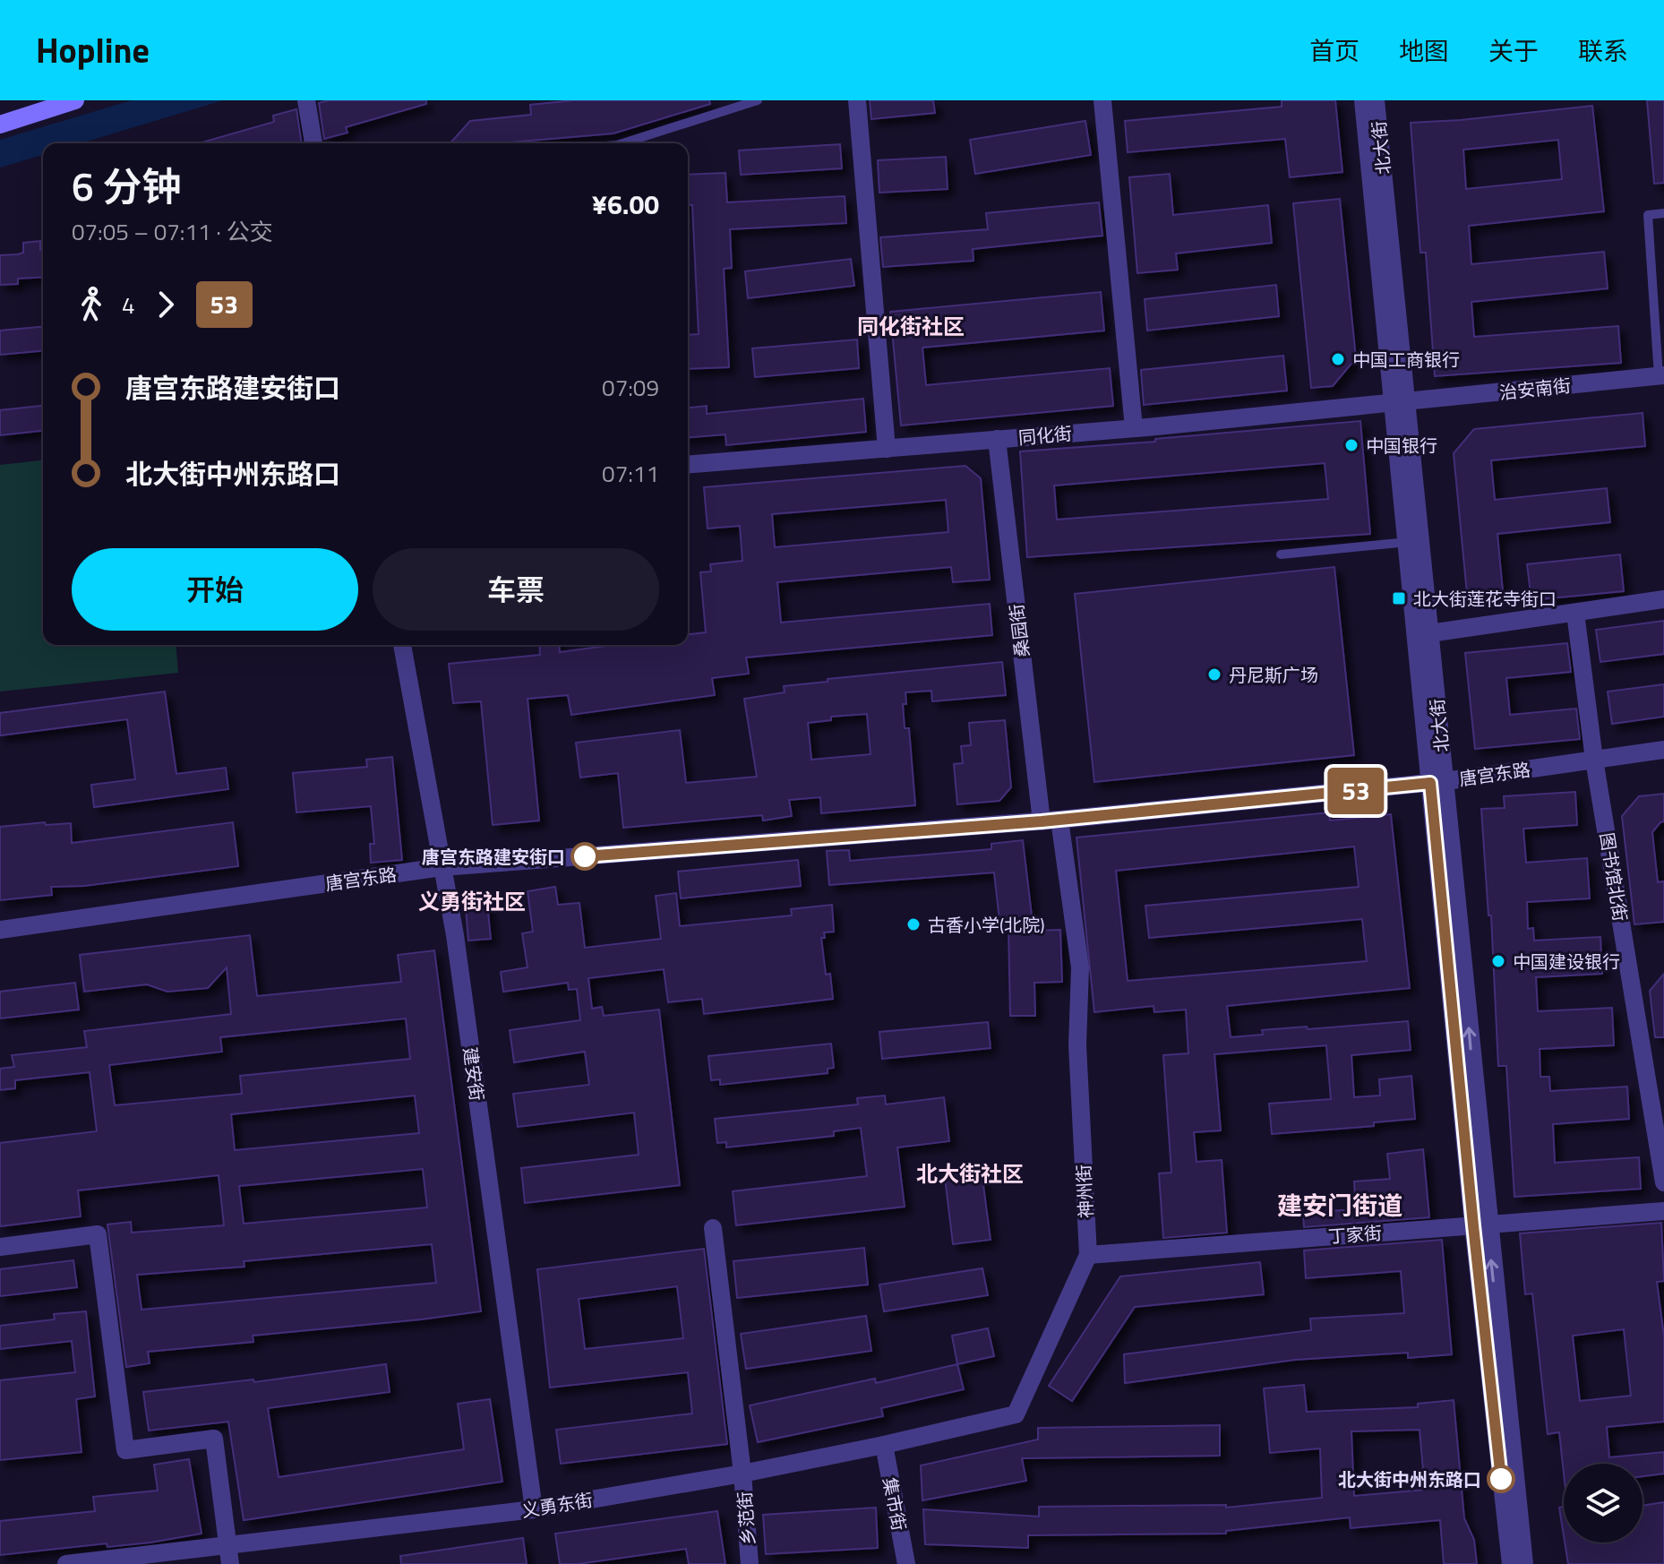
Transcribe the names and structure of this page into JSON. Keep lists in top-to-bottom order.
{
  "streets": {
    "street": [
      "北大街",
      "治安南街",
      "同化街",
      "桑园街",
      "唐宫东路",
      "图书馆北街",
      "建安街",
      "神州街",
      "丁家街",
      "集市街",
      "义勇东街",
      "乡范街"
    ]
  },
  "crossings": [
    ["北大街", "治安南街"],
    ["北大街", "同化街"],
    ["北大街", "唐宫东路"],
    ["北大街", "丁家街"],
    ["治安南街", "同化街"],
    ["同化街", "桑园街"],
    ["桑园街", "唐宫东路"],
    ["桑园街", "神州街"],
    ["唐宫东路", "图书馆北街"],
    ["唐宫东路", "建安街"],
    ["唐宫东路", "神州街"],
    ["建安街", "义勇东街"],
    ["神州街", "丁家街"],
    ["神州街", "集市街"],
    ["神州街", "义勇东街"],
    ["集市街", "义勇东街"],
    ["义勇东街", "乡范街"]
  ],
  "districts": [
    "同化街社区",
    "义勇街社区",
    "北大街社区",
    "建安门街道"
  ],
  "places": {
    "other": [
      "中国工商银行",
      "中国银行",
      "丹尼斯广场",
      "唐宫东路建安街口",
      "古香小学(北院)",
      "中国建设银行",
      "北大街中州东路口"
    ],
    "transit": ["北大街莲花寺街口"]
  },
  "lines": ["bus line 53"],
  "page": {
    "header": "Hopline",
    "nav": [
      "首页",
      "地图",
      "关于",
      "联系"
    ],
    "on_map": "53",
    "heading": ["6 分钟", "07:05 – 07:11 · 公交", "¥6.00"],
    "legs": ["4", "53"],
    "list": [
      {
        "name": "唐宫东路建安街口",
        "value": "07:09"
      },
      {
        "name": "北大街中州东路口",
        "value": "07:11"
      }
    ],
    "buttons": ["开始", "车票"]
  }
}
